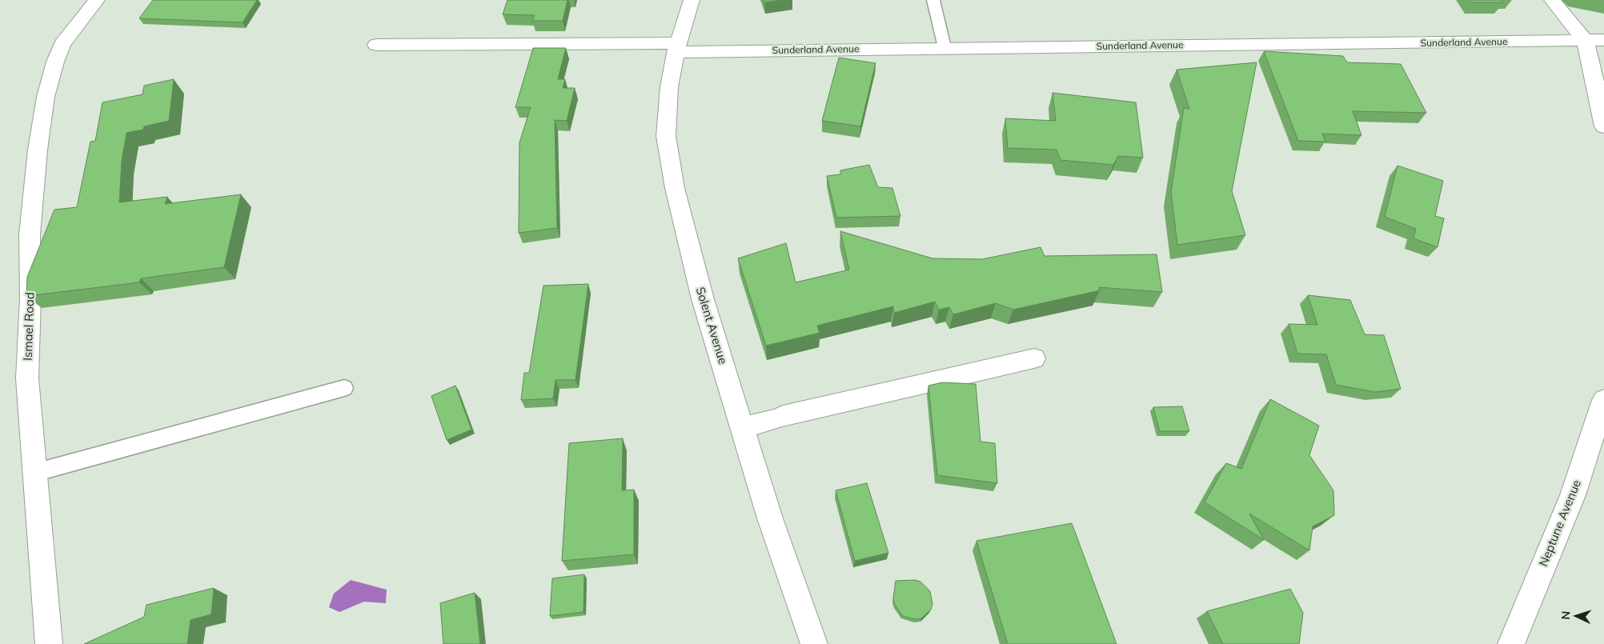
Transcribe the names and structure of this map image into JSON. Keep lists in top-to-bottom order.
{
  "streets": {
    "street": [
      "Sunderland Avenue",
      "Solent Avenue",
      "Ismael Road",
      "Neptune Avenue"
    ]
  },
  "crossings": [
    ["Sunderland Avenue", "Solent Avenue"]
  ],
  "north": "left"
}
